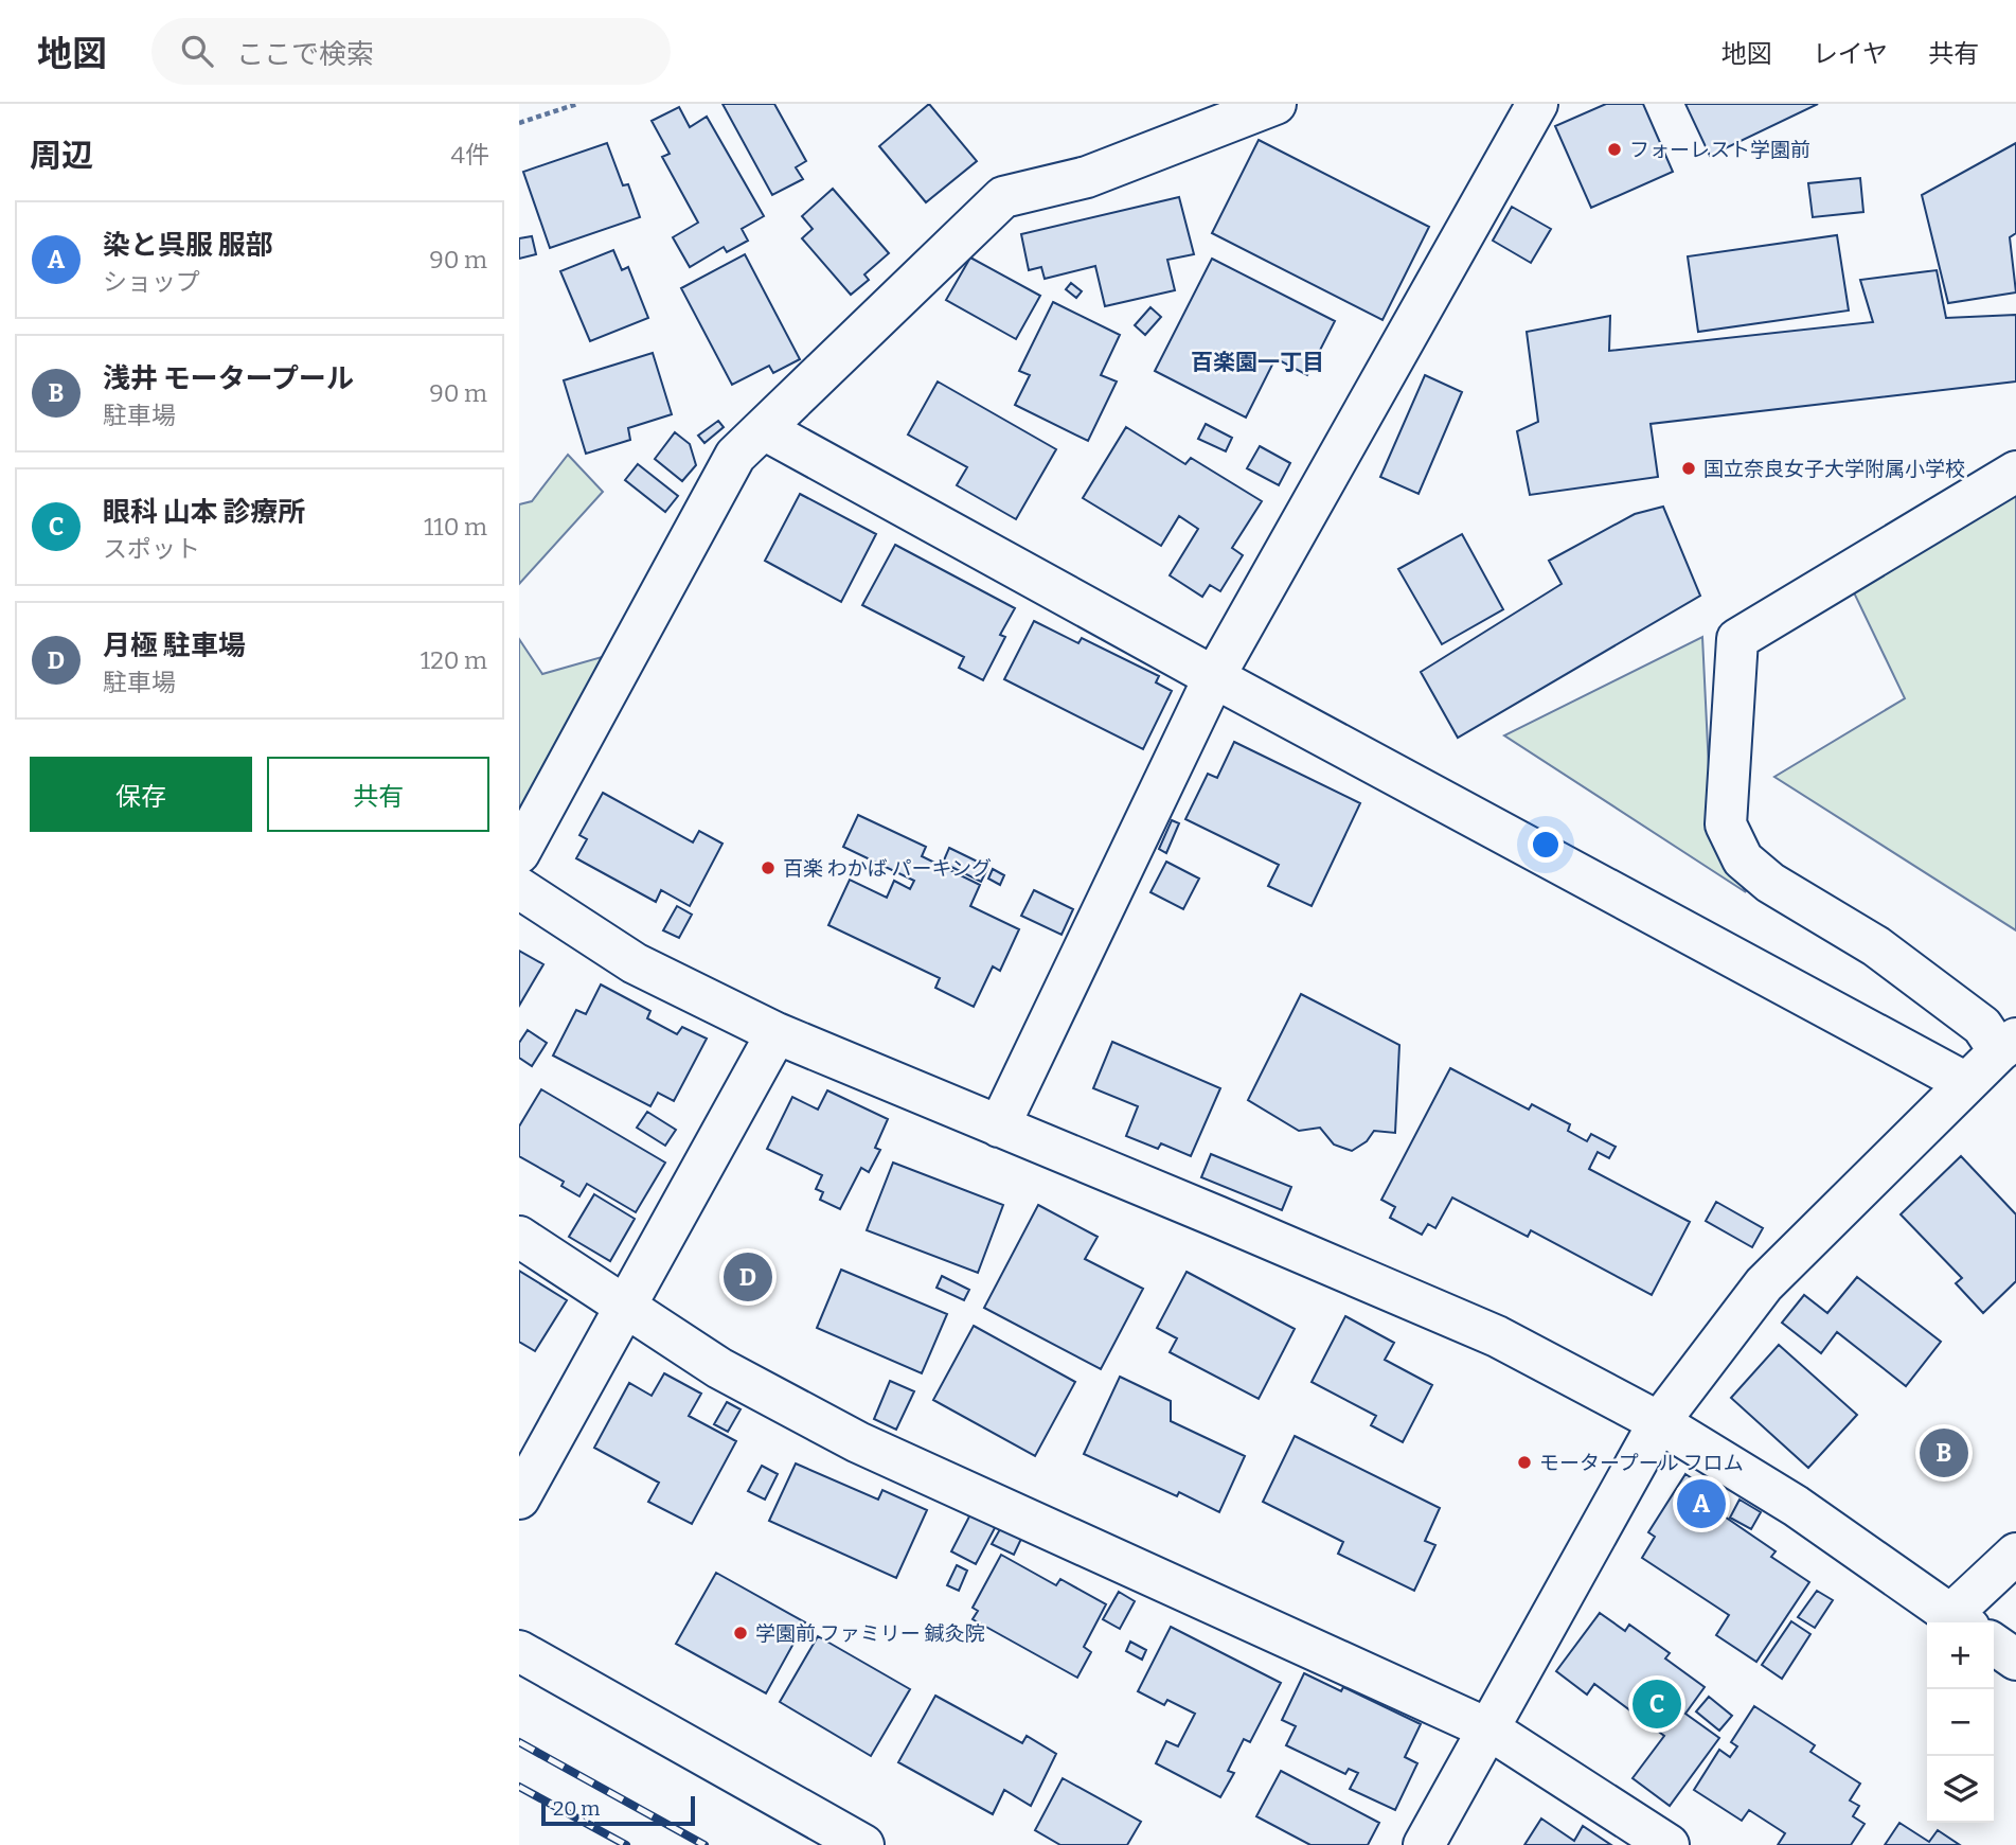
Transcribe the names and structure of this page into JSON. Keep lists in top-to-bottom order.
{
  "districts": ["百楽園一丁目"],
  "places": [
    "フォーレスト学園前",
    "国立奈良女子大学附属小学校",
    "百楽 わかば パーキング",
    "モータープール フロム",
    "学園前 ファミリー 鍼灸院"
  ],
  "scale_bar": "20 m",
  "page": {
    "header": "地図",
    "search": "ここで検索",
    "nav": ["地図", "レイヤ", "共有"],
    "heading": ["周辺", "4件"],
    "list": [
      {
        "mark": "A",
        "name": "染と呉服 服部",
        "note": "ショップ",
        "value": "90 m"
      },
      {
        "mark": "B",
        "name": "浅井 モータープール",
        "note": "駐車場",
        "value": "90 m"
      },
      {
        "mark": "C",
        "name": "眼科 山本 診療所",
        "note": "スポット",
        "value": "110 m"
      },
      {
        "mark": "D",
        "name": "月極 駐車場",
        "note": "駐車場",
        "value": "120 m"
      }
    ],
    "buttons": ["保存", "共有"],
    "pins": [
      "D",
      "B",
      "A",
      "C"
    ],
    "map_buttons": ["+", "−"],
    "scale": "20 m"
  }
}
